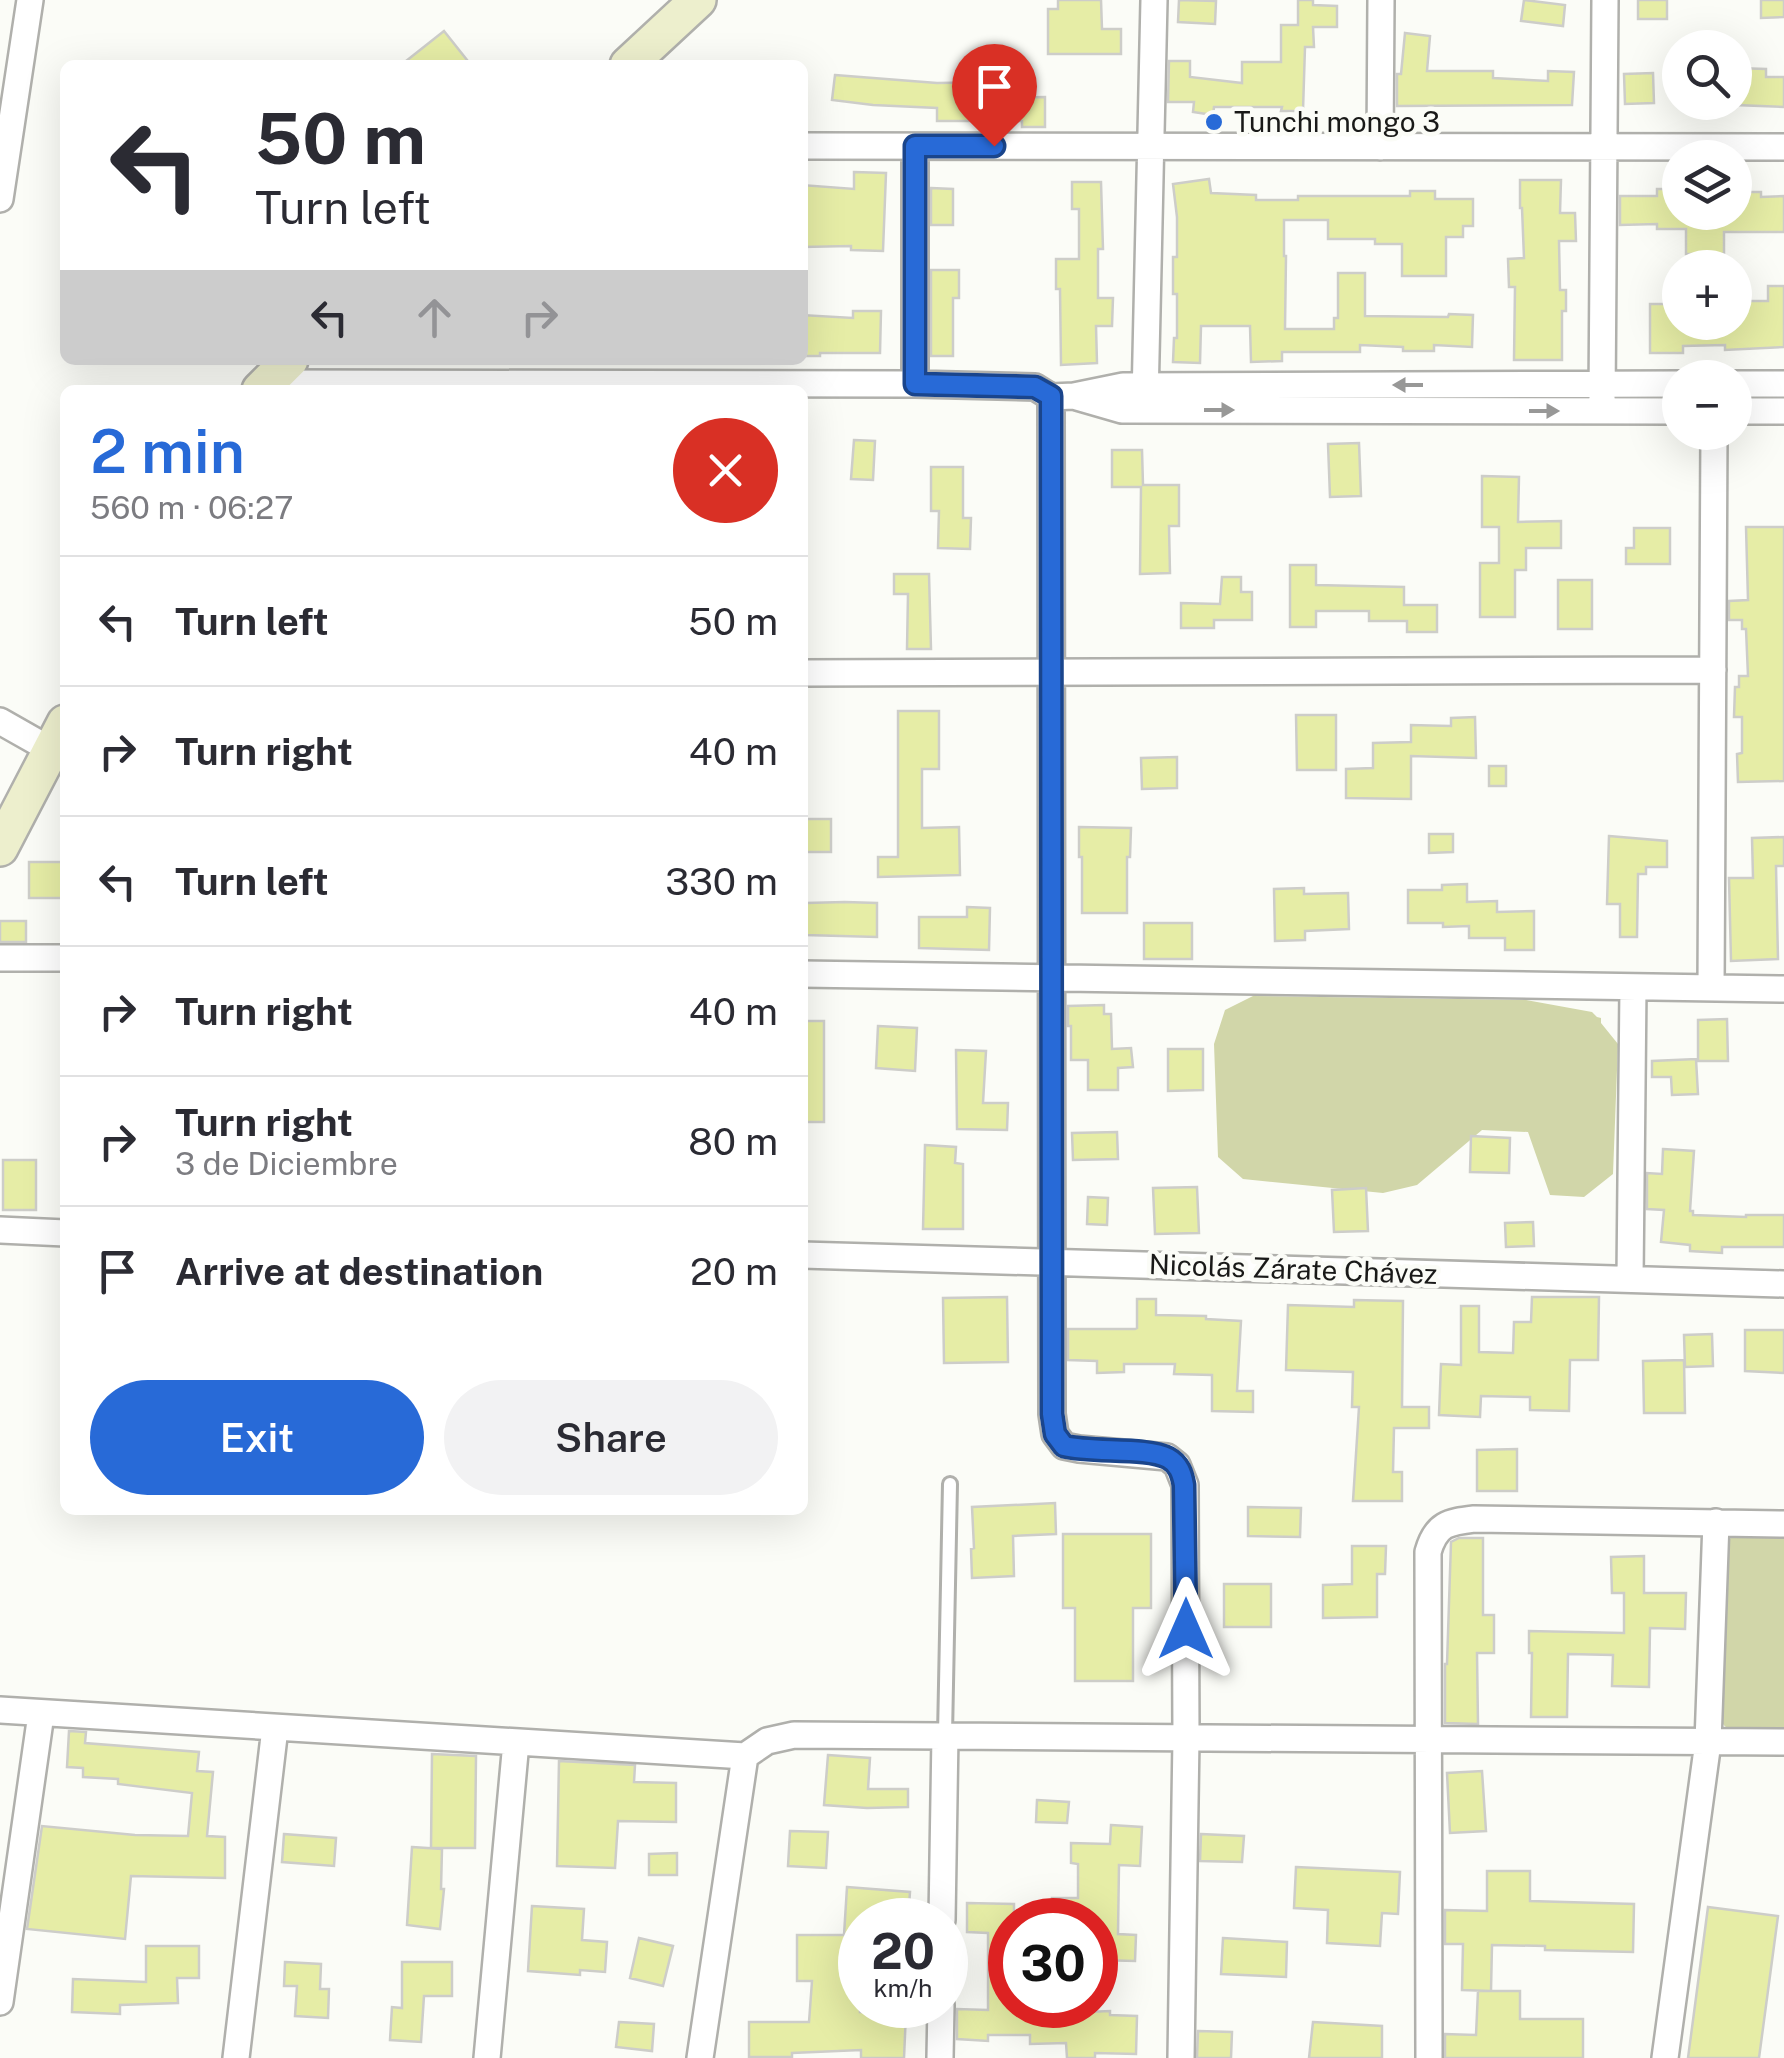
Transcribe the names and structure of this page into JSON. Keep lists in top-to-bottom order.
{
  "streets": {
    "street": ["Nicolás Zárate Chávez"]
  },
  "places": ["Tunchi mongo 3"],
  "page": {
    "map_buttons": ["+", "−"],
    "turn": ["50 m", "Turn left"],
    "heading": ["2 min", "560 m · 06:27"],
    "list": [
      {
        "name": "Turn left",
        "value": "50 m"
      },
      {
        "name": "Turn right",
        "value": "40 m"
      },
      {
        "name": "Turn left",
        "value": "330 m"
      },
      {
        "name": "Turn right",
        "value": "40 m"
      },
      {
        "name": "Turn right",
        "note": "3 de Diciembre",
        "value": "80 m"
      },
      {
        "name": "Arrive at destination",
        "value": "20 m"
      }
    ],
    "buttons": ["Exit", "Share"],
    "speed": "20 km/h",
    "limit": "30"
  }
}
